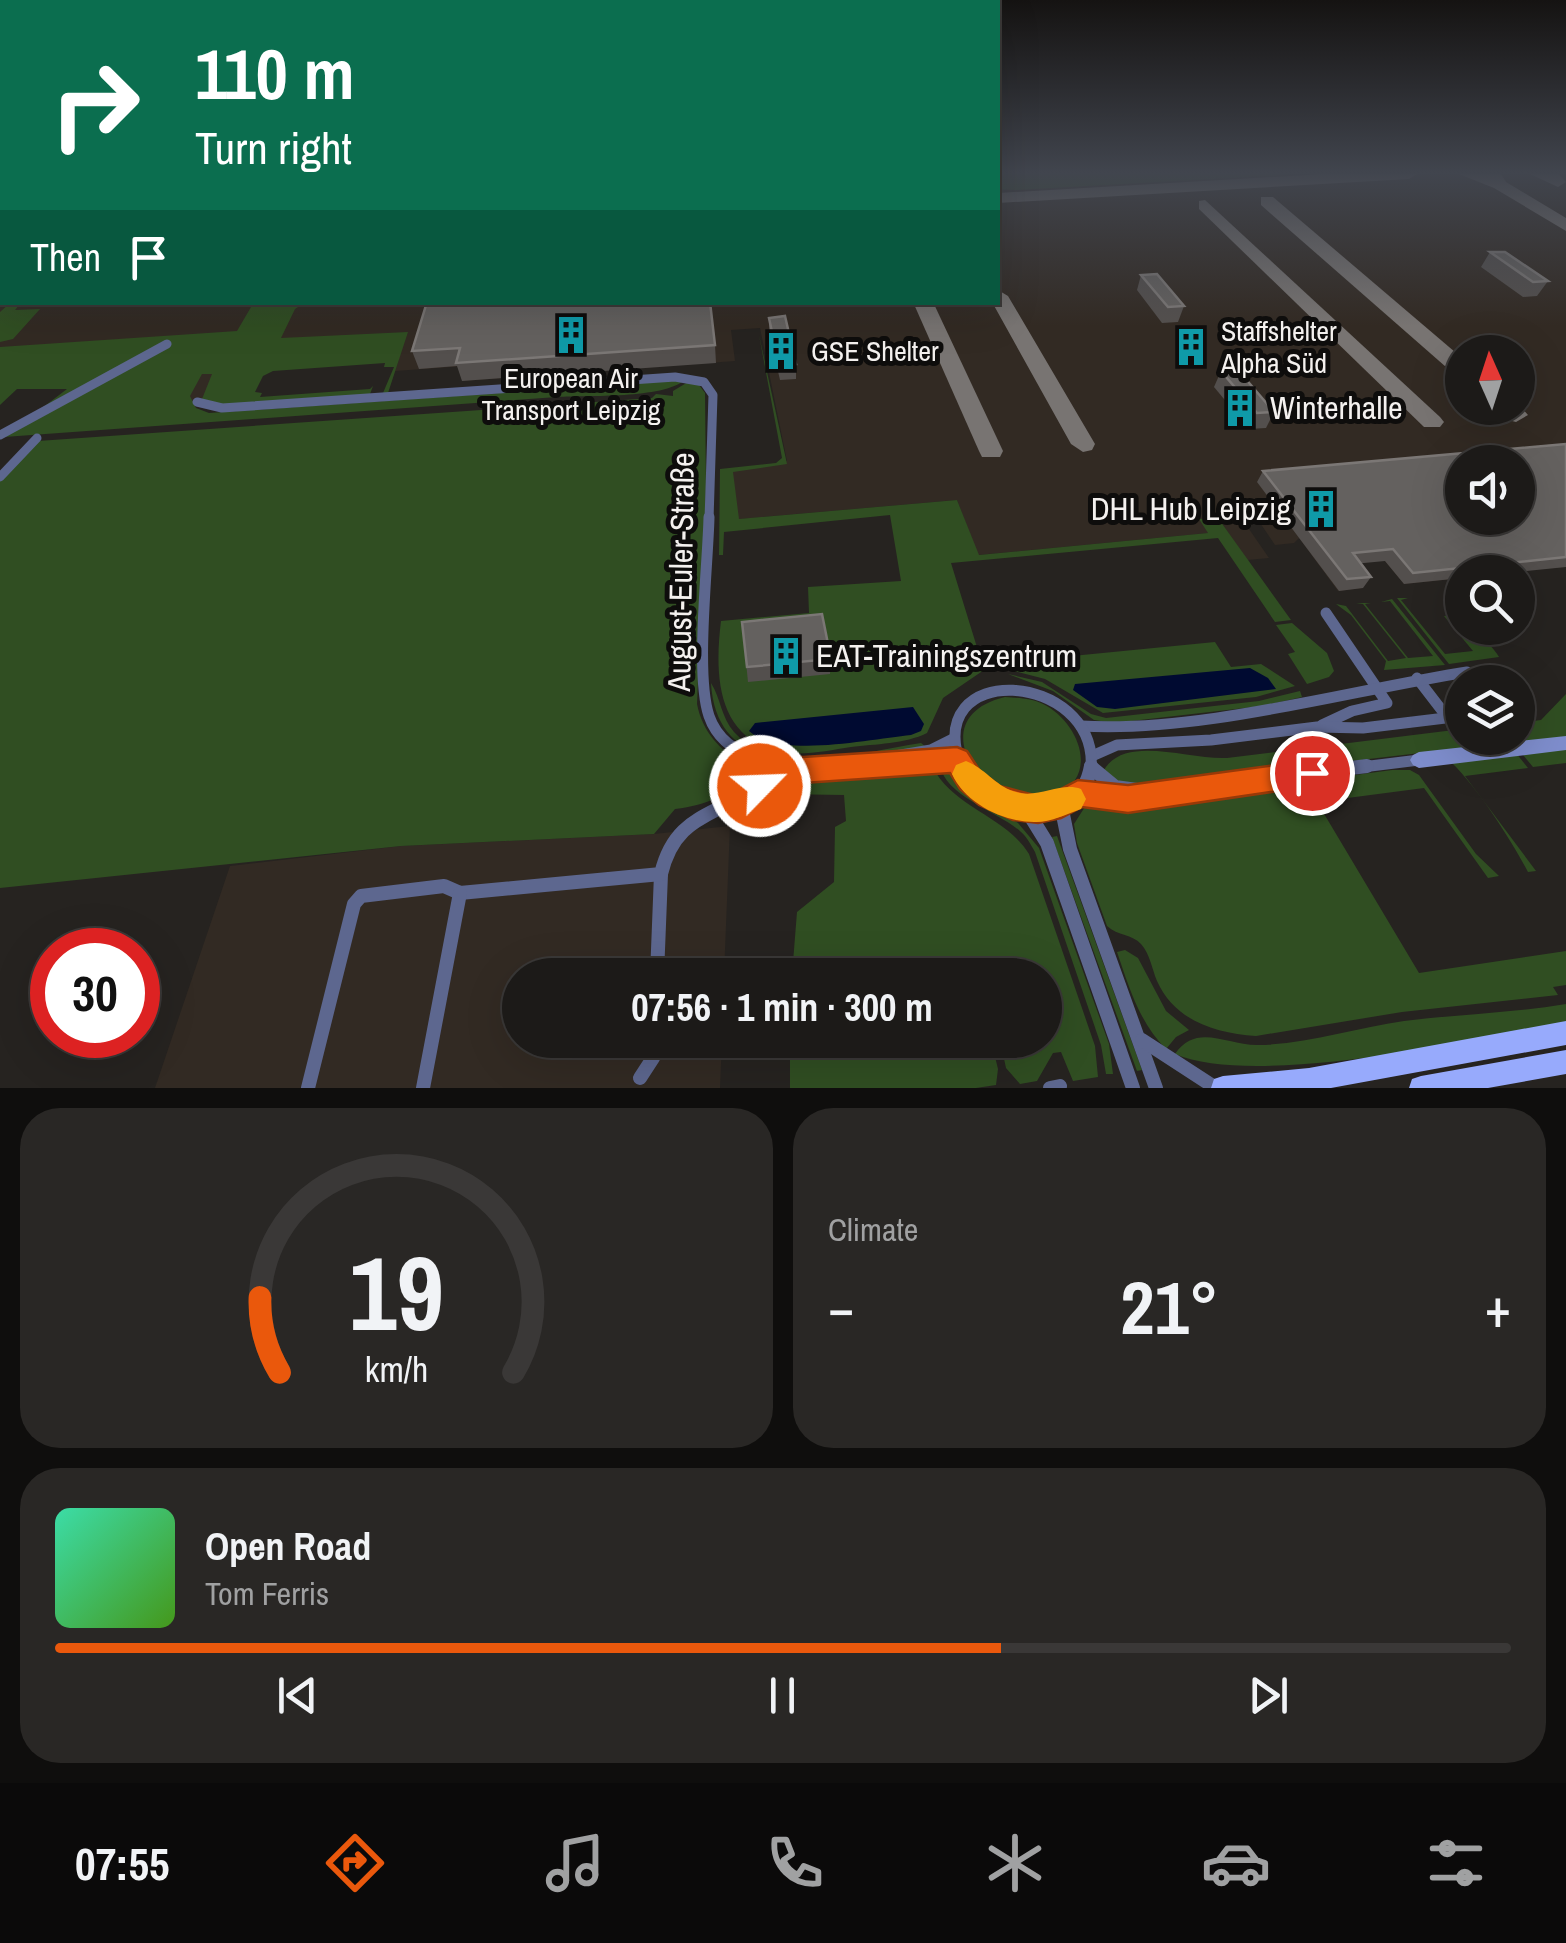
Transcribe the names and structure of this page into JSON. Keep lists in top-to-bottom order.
{
  "streets": {
    "street": ["August-Euler-Straße"]
  },
  "places": {
    "building": [
      "European Air Transport Leipzig",
      "Staffshelter Alpha Süd",
      "GSE Shelter",
      "Winterhalle",
      "DHL Hub Leipzig",
      "EAT-Trainingszentrum"
    ]
  },
  "north": "top",
  "page": {
    "turn": ["110 m", "Turn right"],
    "then": "Then",
    "limit": "30",
    "trip": "07:56 · 1 min · 300 m",
    "tile": "Climate",
    "heat": ["−", "21°", "+"],
    "song": ["Open Road", "Tom Ferris"],
    "tabs": "07:55",
    "gauge": ["19", "km/h"]
  }
}
